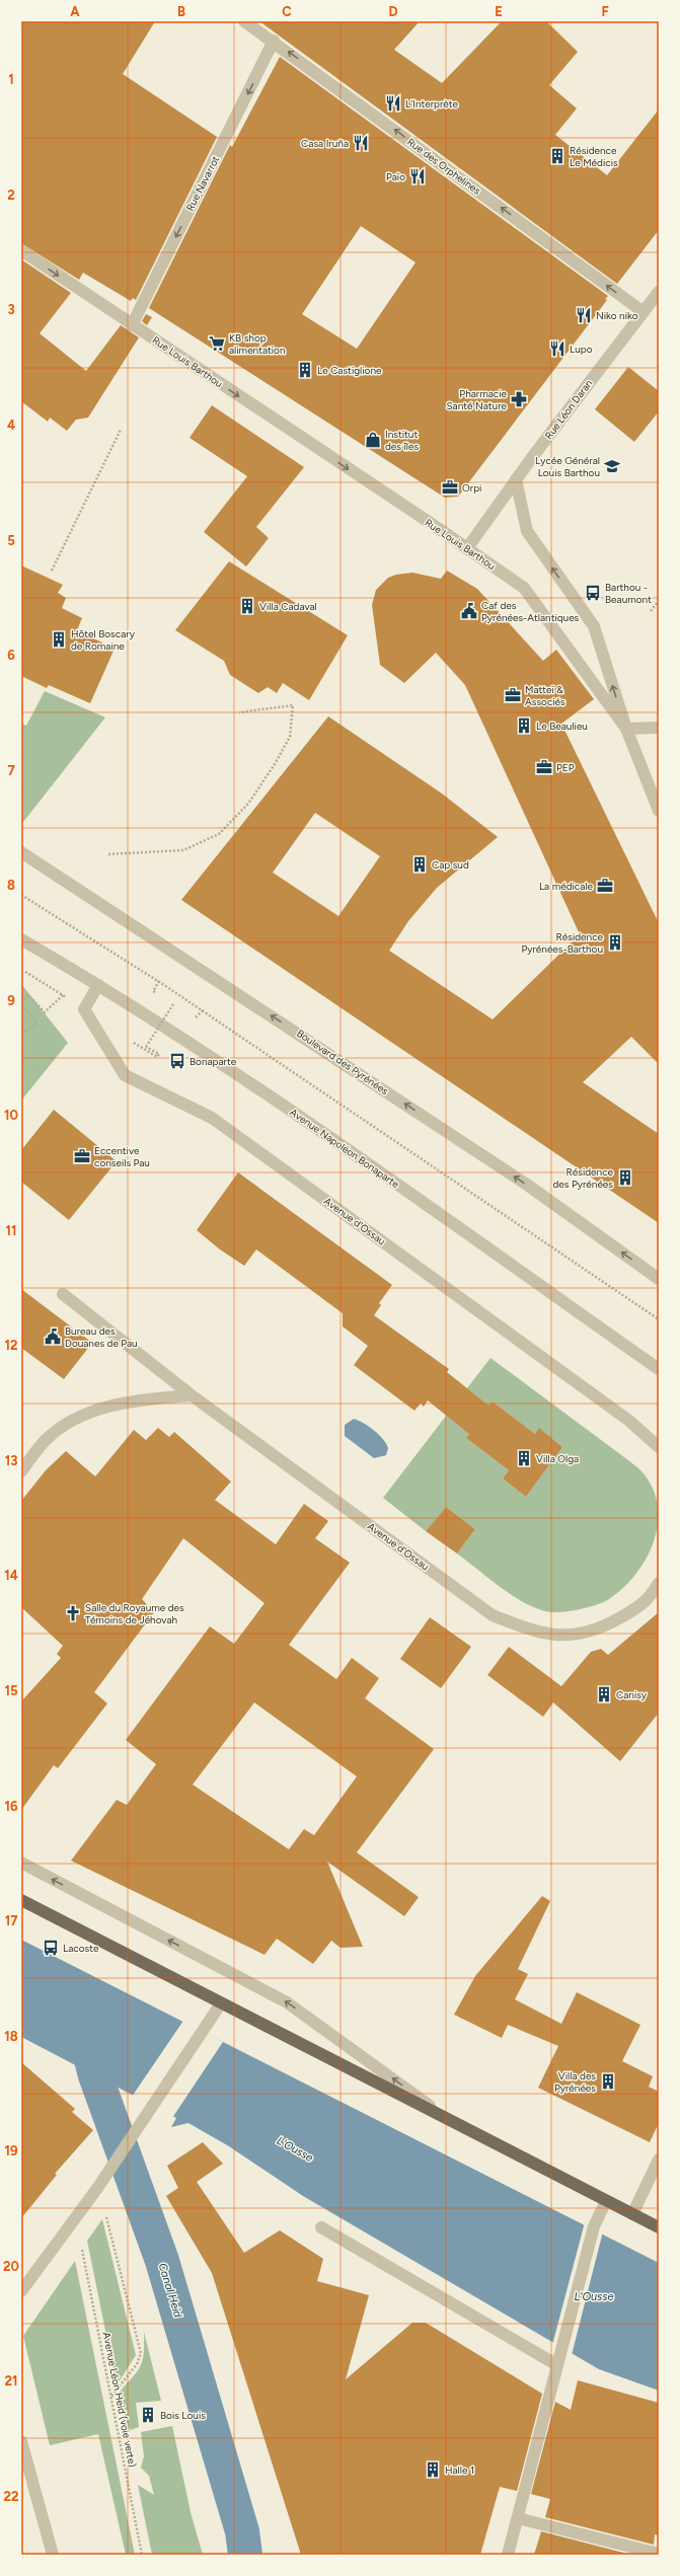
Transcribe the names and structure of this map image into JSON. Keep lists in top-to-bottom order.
{
  "streets": {
    "street": [
      "Rue des Orphelines",
      "Rue Navarrot",
      "Rue Louis Barthou",
      "Rue Léon Daran",
      "Boulevard des Pyrénées",
      "Avenue Napoléon Bonaparte",
      "Avenue d'Ossau"
    ],
    "path": ["Avenue Léon Heid (voie verte)"]
  },
  "crossings": [
    ["Rue des Orphelines", "Rue Navarrot"],
    ["Rue des Orphelines", "Rue Léon Daran"],
    ["Rue Navarrot", "Rue Louis Barthou"],
    ["Rue Louis Barthou", "Rue Léon Daran"],
    ["Avenue Napoléon Bonaparte", "Avenue d'Ossau"]
  ],
  "one_way": [
    "Rue des Orphelines",
    "Rue Navarrot",
    "Rue Louis Barthou",
    "Boulevard des Pyrénées"
  ],
  "water": ["L'Ousse", "Canal Heïd"],
  "places": {
    "restaurant": [
      "L'Interprète",
      "Casa Iruña",
      "Païo",
      "Niko niko",
      "Lupo"
    ],
    "building": [
      "Résidence Le Médicis",
      "Le Castiglione",
      "Villa Cadaval",
      "Hôtel Boscary de Romaine",
      "Le Beaulieu",
      "Cap sud",
      "Résidence Pyrénées-Barthou",
      "Résidence des Pyrénées",
      "Villa Olga",
      "Canisy",
      "Villa des Pyrénées",
      "Bois Louis",
      "Halle 1"
    ],
    "supermarket": ["KB shop alimentation"],
    "pharmacy": ["Pharmacie Santé Nature"],
    "shop": ["Institut des îles"],
    "school or university": ["Lycée Général Louis Barthou"],
    "office": [
      "Orpi",
      "Matteï & Associés",
      "PEP",
      "La médicale",
      "Eccentive conseils Pau"
    ],
    "bus stop": ["Barthou - Beaumont", "Bonaparte", "Lacoste"],
    "public building": ["Caf des Pyrénées-Atlantiques", "Bureau des Douanes de Pau"],
    "church": ["Salle du Royaume des Témoins de Jéhovah"]
  },
  "grid": {
    "columns": [
      "A",
      "B",
      "C",
      "D",
      "E",
      "F"
    ],
    "rows": [
      "1",
      "2",
      "3",
      "4",
      "5",
      "6",
      "7",
      "8",
      "9",
      "10",
      "11",
      "12",
      "13",
      "14",
      "15",
      "16",
      "17",
      "18",
      "19",
      "20",
      "21",
      "22"
    ]
  }
}
